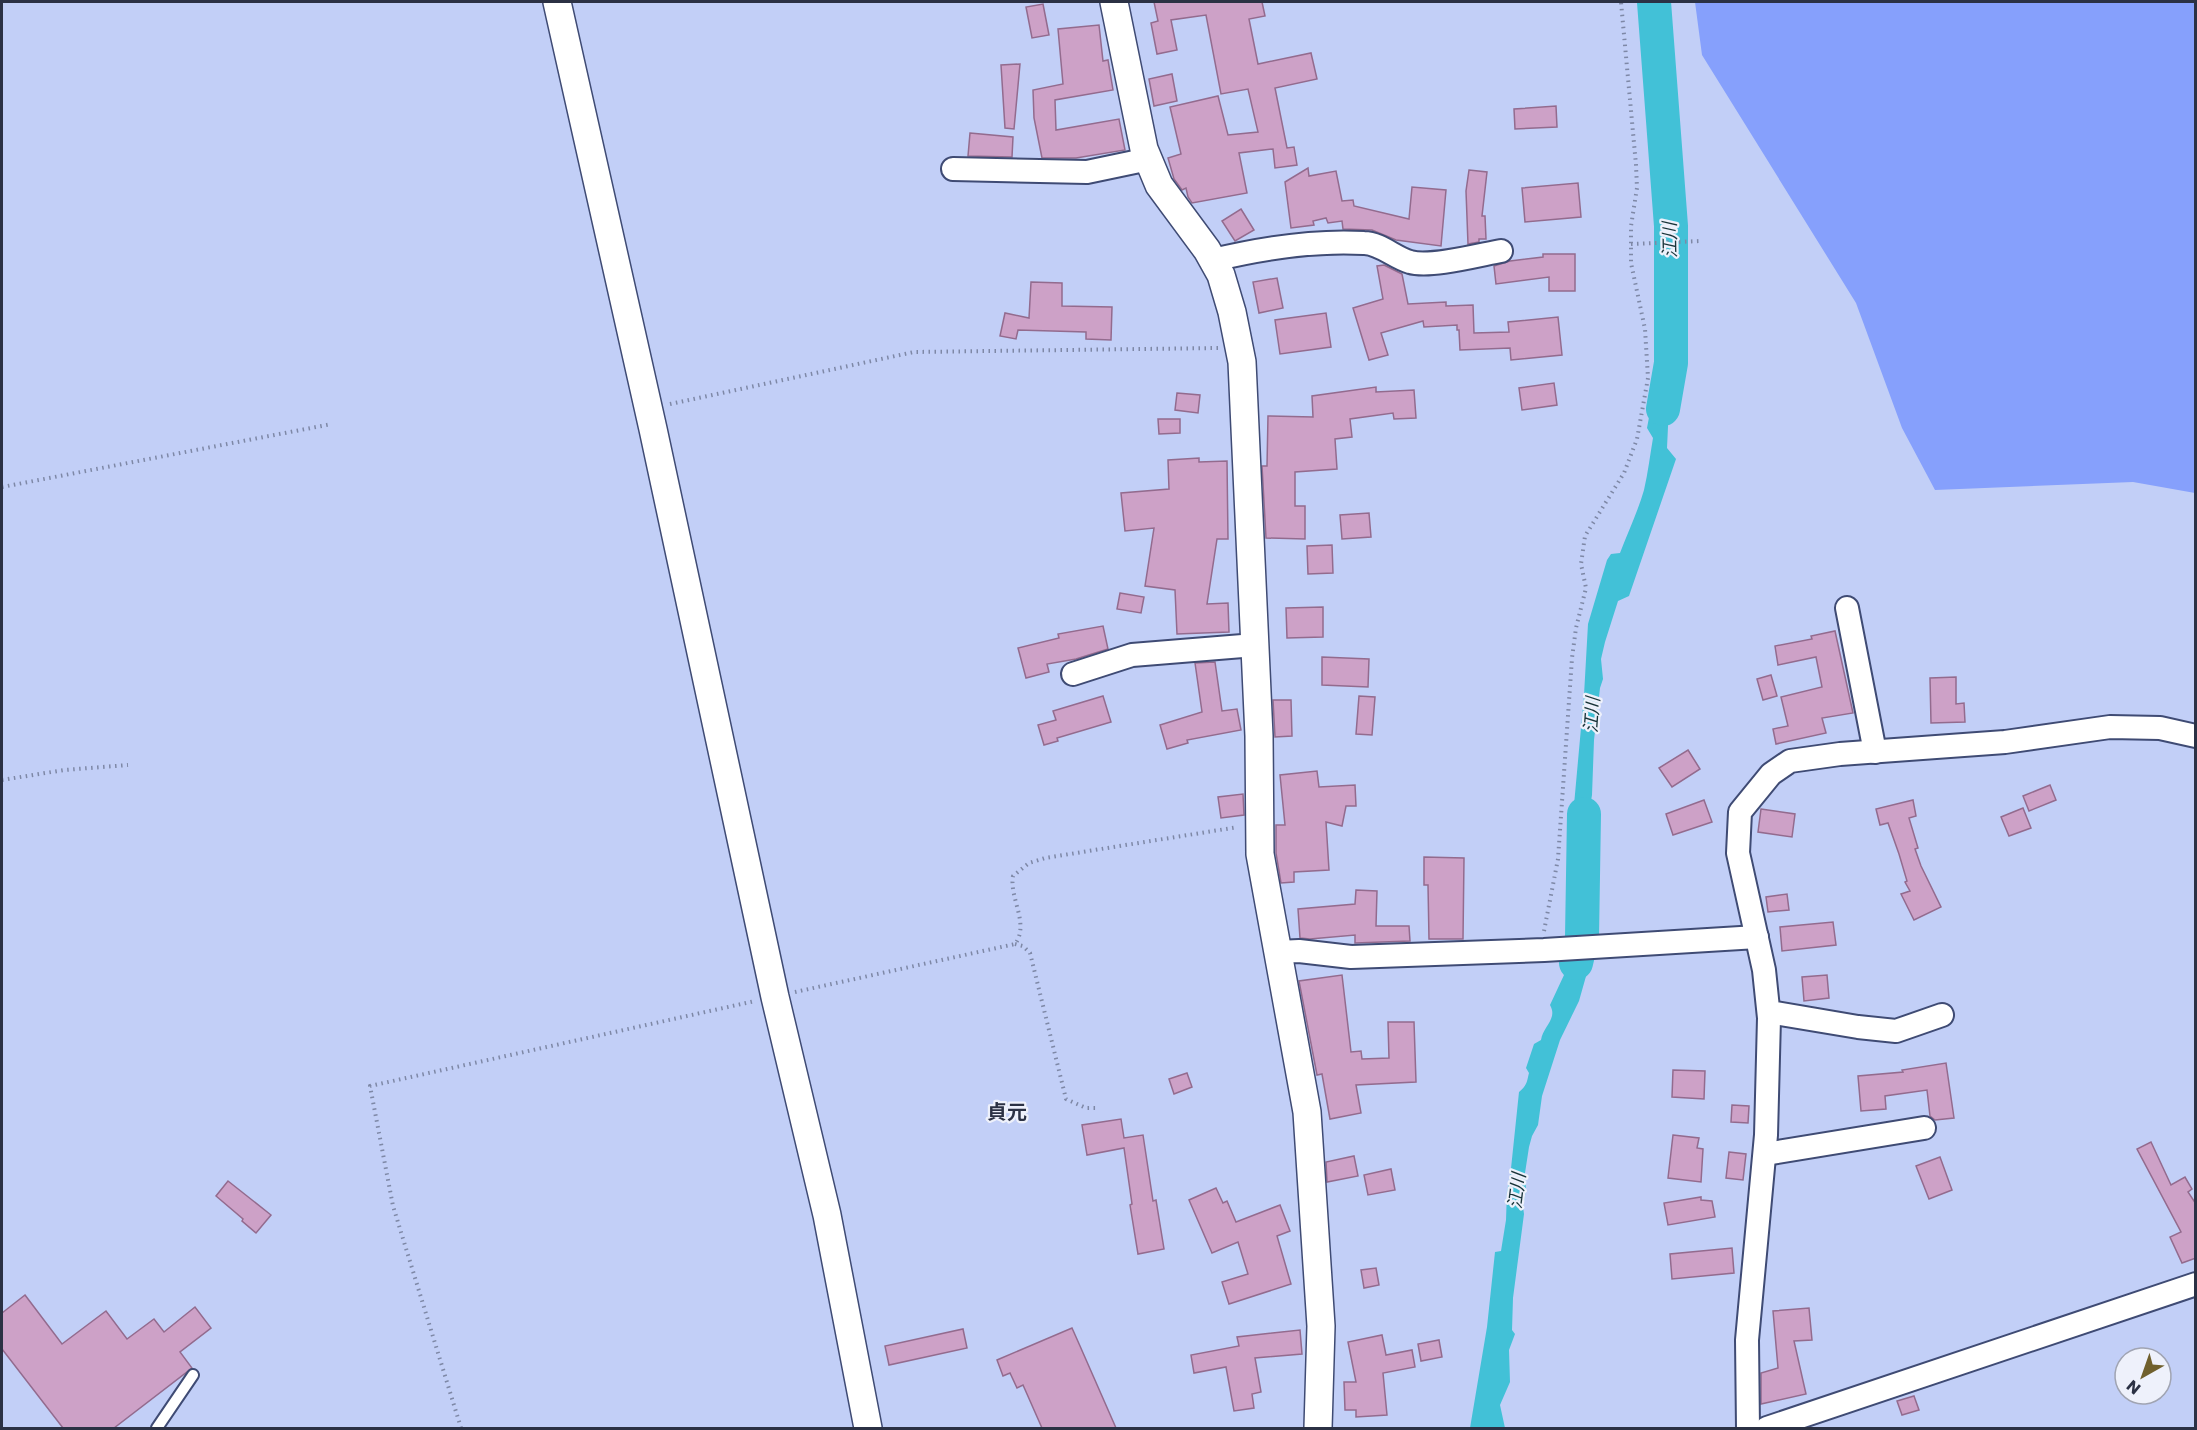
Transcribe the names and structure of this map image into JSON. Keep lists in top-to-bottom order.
{
  "districts": ["貞元"],
  "water": ["江川"],
  "north": "bottom left"
}
